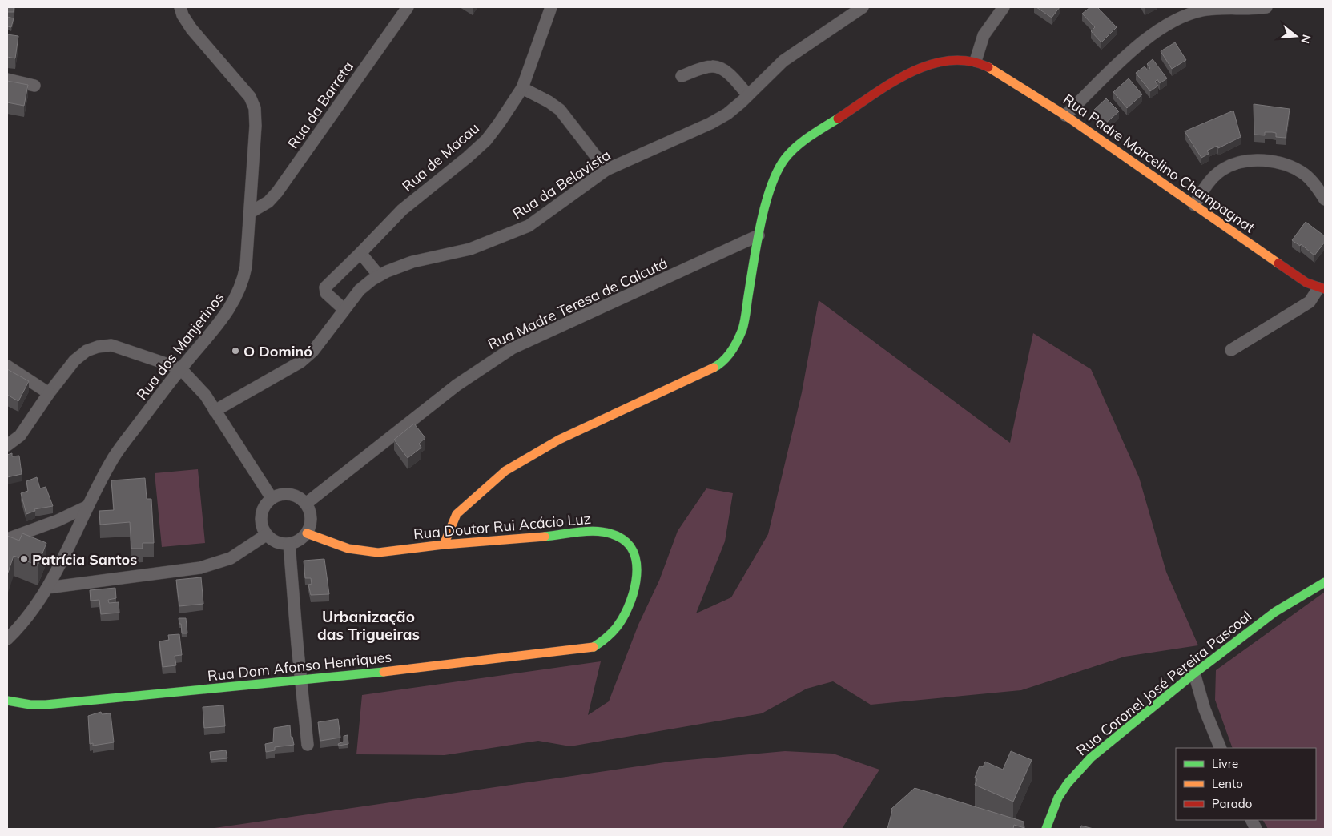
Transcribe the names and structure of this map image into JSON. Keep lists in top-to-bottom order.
{
  "streets": {
    "street": [
      "Rua da Barreta",
      "Rua de Macau",
      "Rua Padre Marcelino Champagnat",
      "Rua da Belavista",
      "Rua Madre Teresa de Calcutá",
      "Rua dos Manjerinos",
      "Rua Doutor Rui Acácio Luz",
      "Rua Dom Afonso Henriques",
      "Rua Coronel José Pereira Pascoal"
    ]
  },
  "crossings": [
    ["Rua da Barreta", "Rua dos Manjerinos"],
    ["Rua de Macau", "Rua da Belavista"],
    ["Rua Madre Teresa de Calcutá", "Rua Doutor Rui Acácio Luz"],
    ["Rua Doutor Rui Acácio Luz", "Rua Dom Afonso Henriques"]
  ],
  "districts": ["Urbanização das Trigueiras"],
  "places": ["O Dominó", "Patrícia Santos"],
  "legend": ["Livre", "Lento", "Parado"],
  "north": "right"
}
